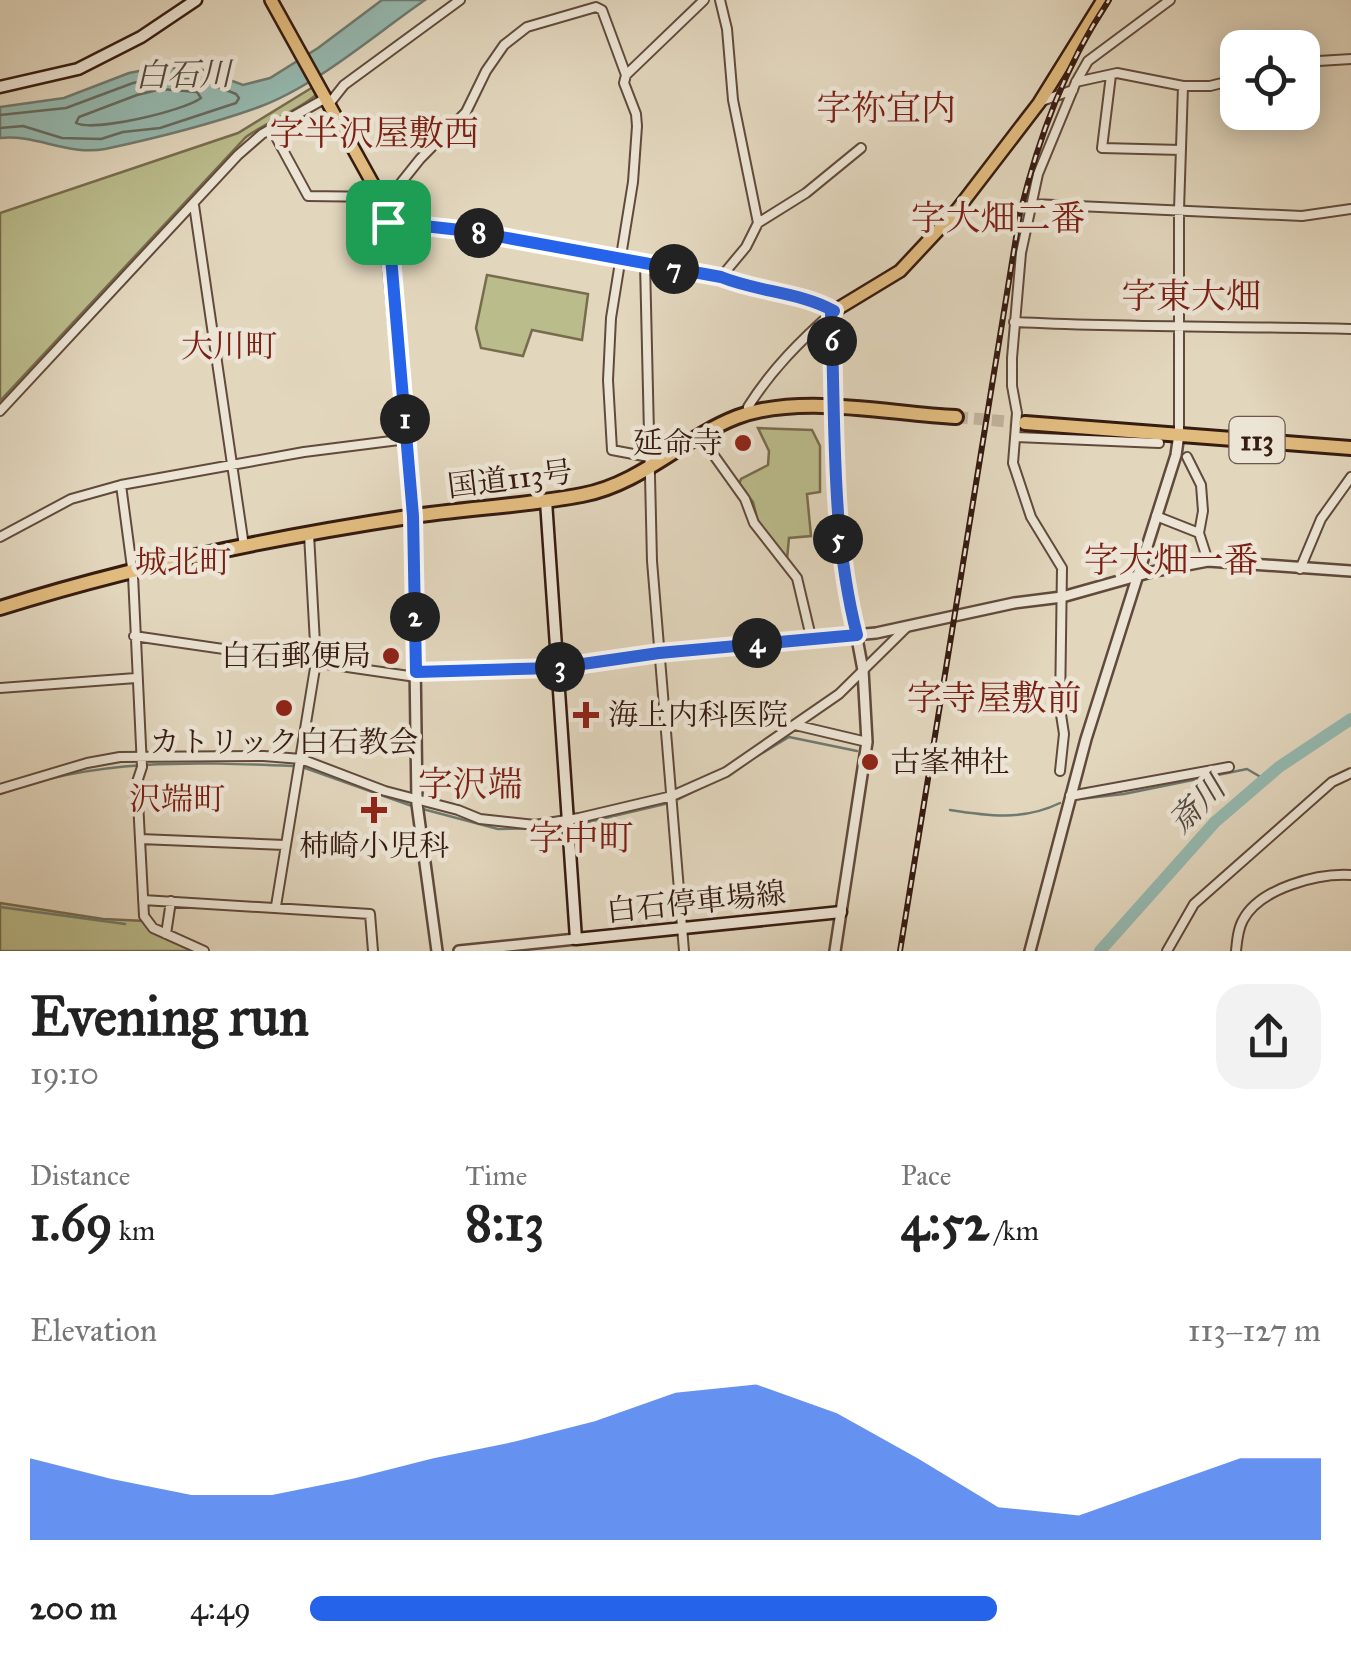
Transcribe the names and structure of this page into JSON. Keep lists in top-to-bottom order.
{
  "streets": {
    "highway": ["113", "国道113号"],
    "main road": ["白石停車場線"]
  },
  "crossings": [
    ["国道113号", "白石停車場線"]
  ],
  "districts": [
    "字祢宜内",
    "字半沢屋敷西",
    "字大畑二番",
    "字東大畑",
    "大川町",
    "字大畑一番",
    "城北町",
    "字寺屋敷前",
    "字沢端",
    "沢端町",
    "字中町"
  ],
  "water": ["白石川", "斎川"],
  "places": {
    "other": [
      "延命寺",
      "白石郵便局",
      "カトリック白石教会",
      "古峯神社"
    ],
    "health": ["海上内科医院", "柿崎小児科"]
  },
  "page": {
    "pins": [
      "8",
      "7",
      "6",
      "1",
      "5",
      "2",
      "4",
      "3"
    ],
    "heading": ["Evening run", "19:10"],
    "stats": [
      ["Distance", "1.69 km"],
      ["Time", "8:13"],
      ["Pace", "4:52 /km"]
    ],
    "chart": ["Elevation", "113–127 m"],
    "list": [
      {
        "name": "200 m",
        "note": "4:49"
      }
    ]
  }
}
